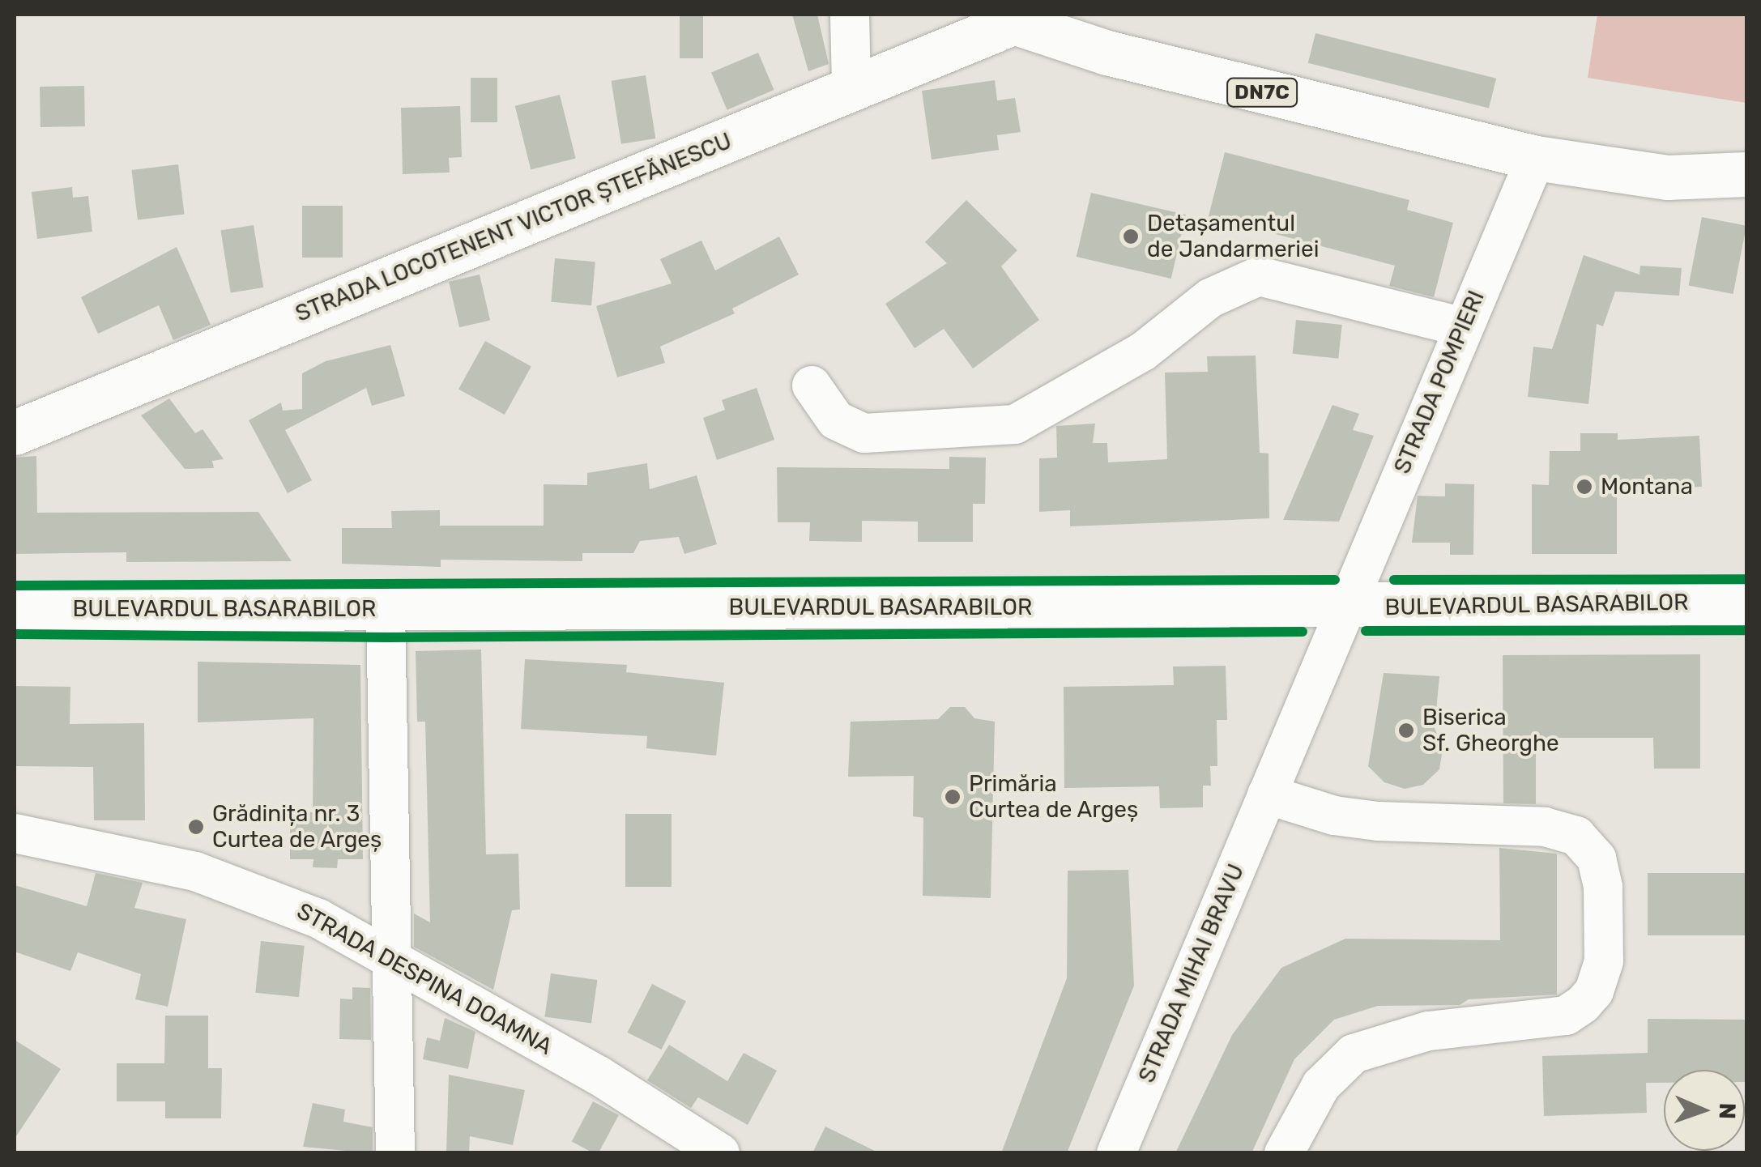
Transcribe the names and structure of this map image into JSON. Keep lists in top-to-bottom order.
{
  "streets": {
    "main road": ["DN7C", "STRADA LOCOTENENT VICTOR ȘTEFĂNESCU", "BULEVARDUL BASARABILOR"],
    "street": ["STRADA POMPIERI", "STRADA MIHAI BRAVU", "STRADA DESPINA DOAMNA"]
  },
  "crossings": [
    ["DN7C", "STRADA LOCOTENENT VICTOR ȘTEFĂNESCU"],
    ["DN7C", "STRADA POMPIERI"],
    ["STRADA POMPIERI", "BULEVARDUL BASARABILOR"],
    ["STRADA POMPIERI", "STRADA MIHAI BRAVU"],
    ["BULEVARDUL BASARABILOR", "STRADA MIHAI BRAVU"]
  ],
  "places": [
    "Detașamentul de Jandarmeriei",
    "Montana",
    "Biserica Sf. Gheorghe",
    "Primăria Curtea de Argeș",
    "Grădinița nr. 3 Curtea de Argeș"
  ],
  "north": "right"
}
